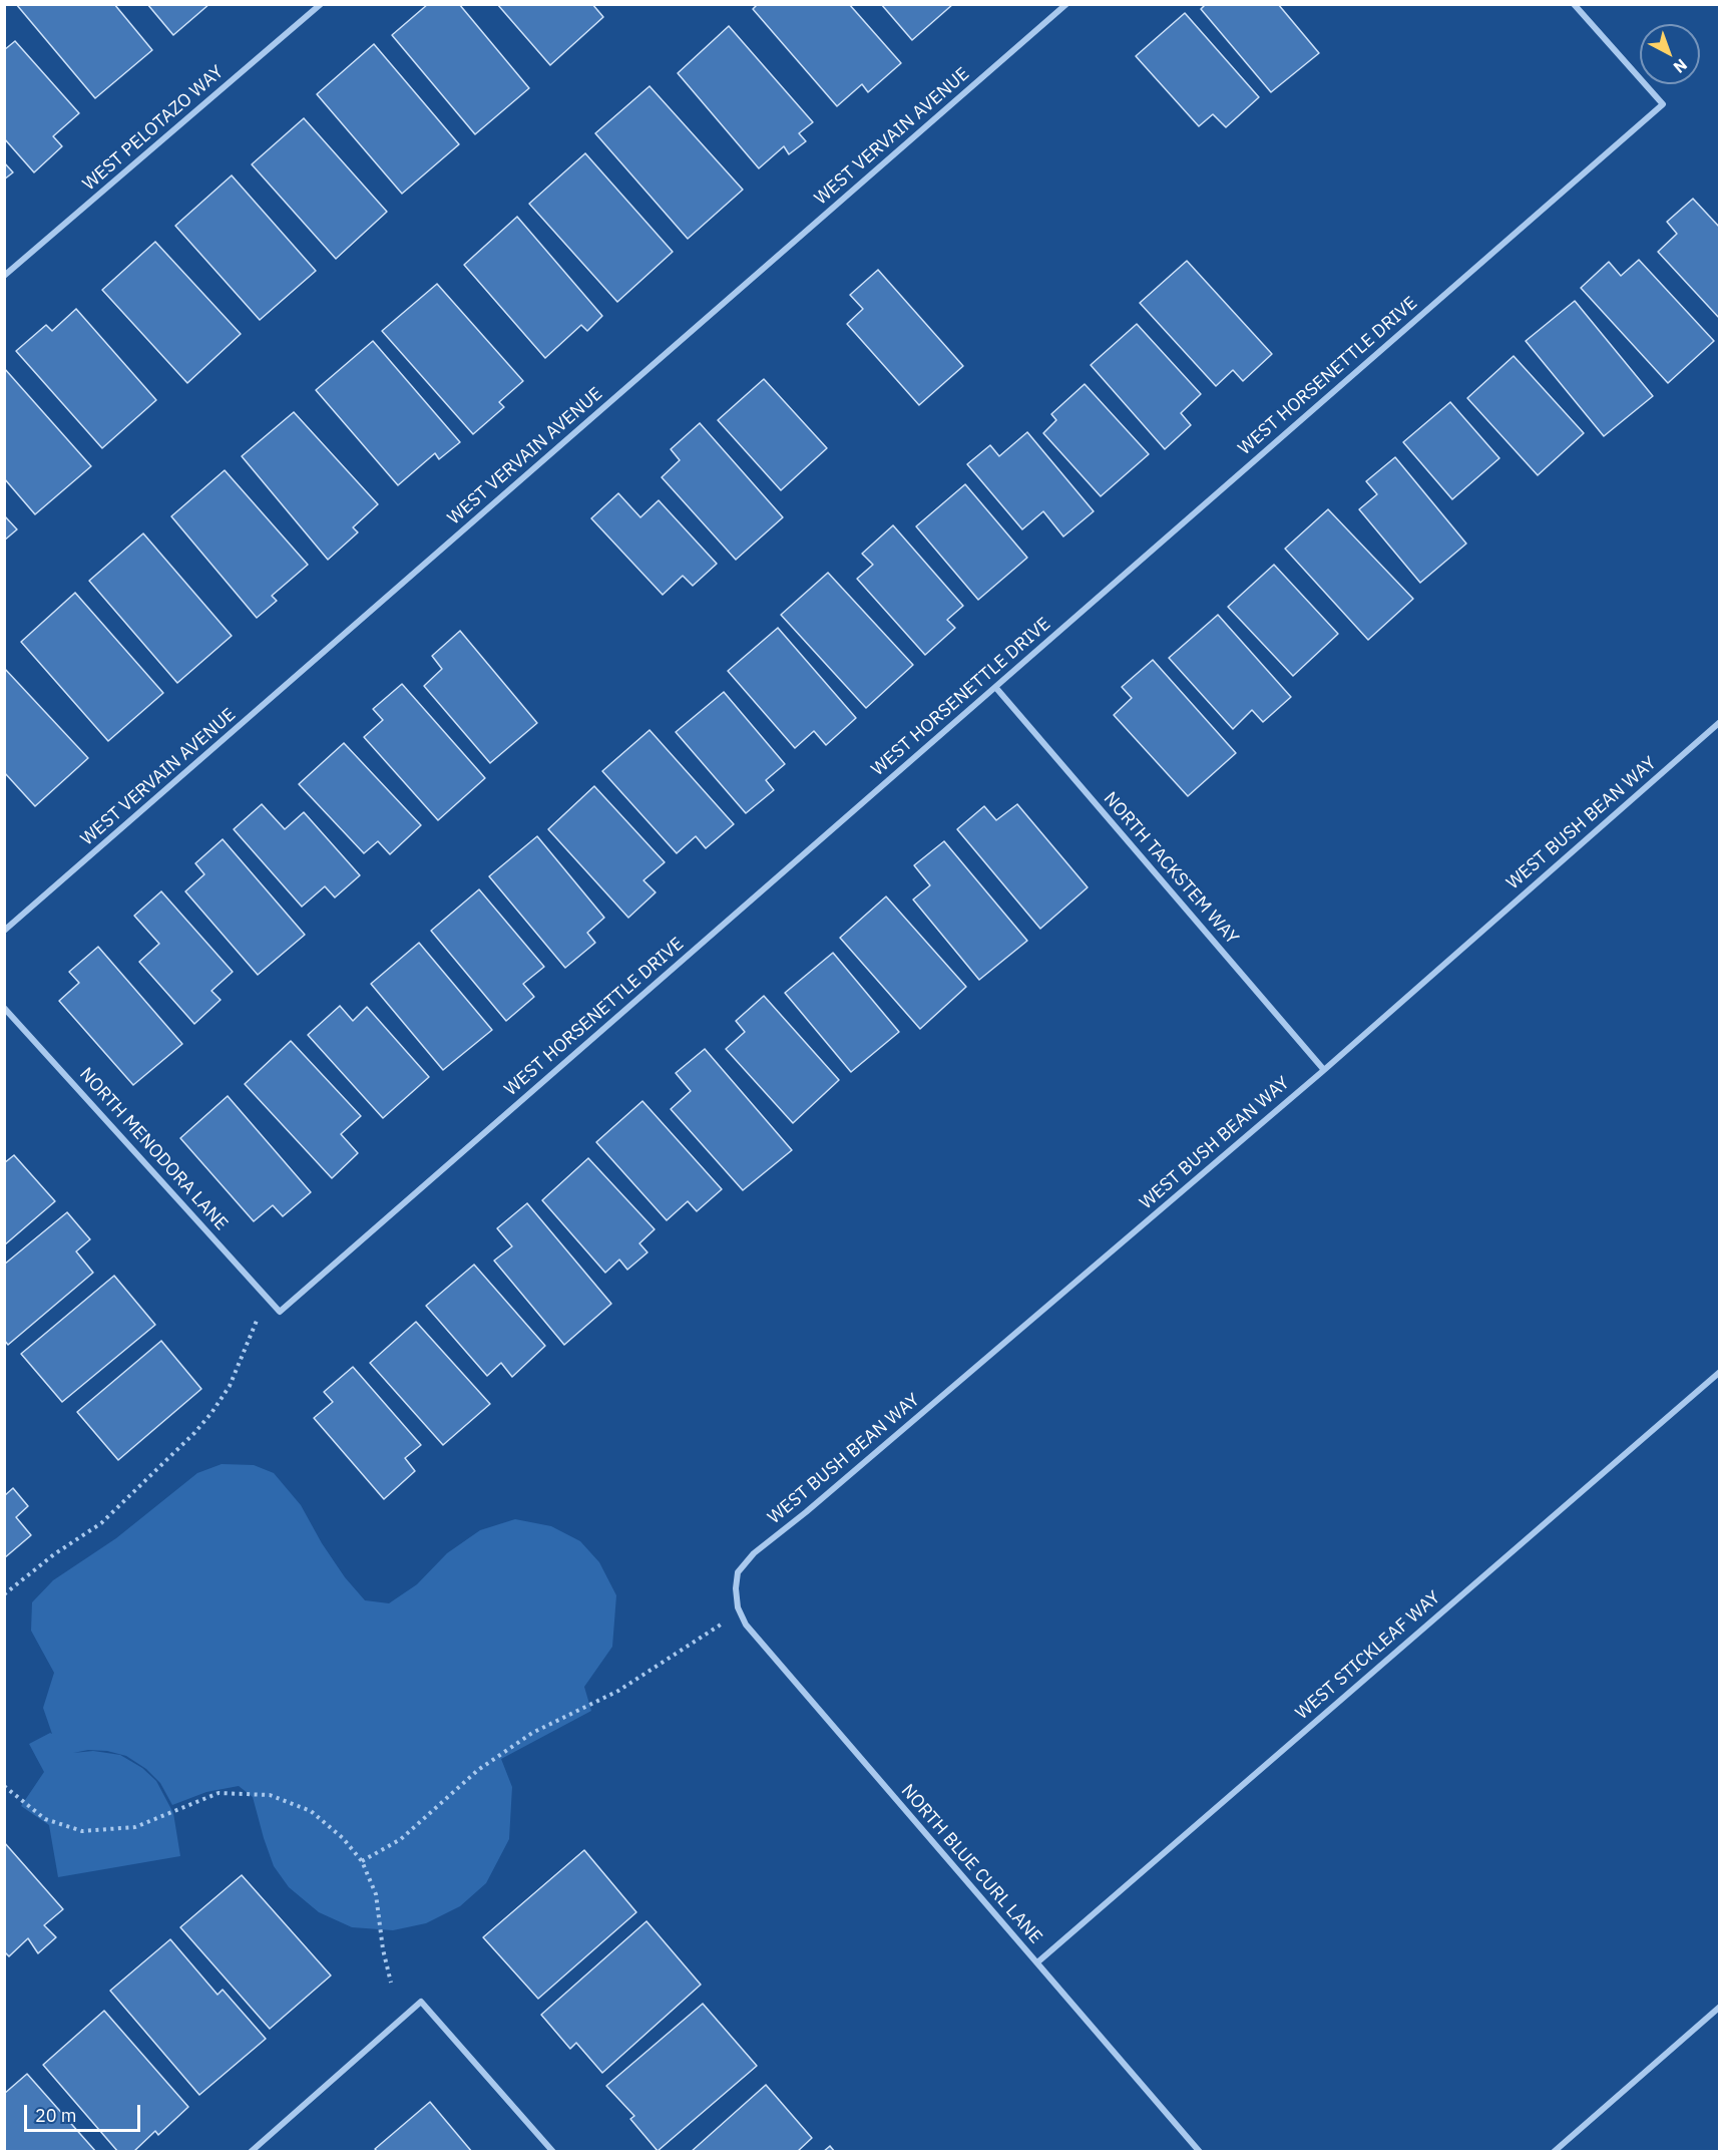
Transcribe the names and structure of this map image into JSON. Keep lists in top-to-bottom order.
{
  "streets": {
    "street": [
      "WEST PELOTAZO WAY",
      "WEST VERVAIN AVENUE",
      "WEST HORSENETTLE DRIVE",
      "WEST BUSH BEAN WAY",
      "NORTH TACKSTEM WAY",
      "NORTH MENODORA LANE",
      "WEST STICKLEAF WAY",
      "NORTH BLUE CURL LANE"
    ]
  },
  "crossings": [
    ["WEST HORSENETTLE DRIVE", "NORTH TACKSTEM WAY"],
    ["WEST HORSENETTLE DRIVE", "NORTH MENODORA LANE"],
    ["WEST BUSH BEAN WAY", "NORTH TACKSTEM WAY"],
    ["WEST BUSH BEAN WAY", "NORTH BLUE CURL LANE"],
    ["WEST STICKLEAF WAY", "NORTH BLUE CURL LANE"]
  ],
  "scale_bar": "20 m",
  "north": "bottom right"
}
